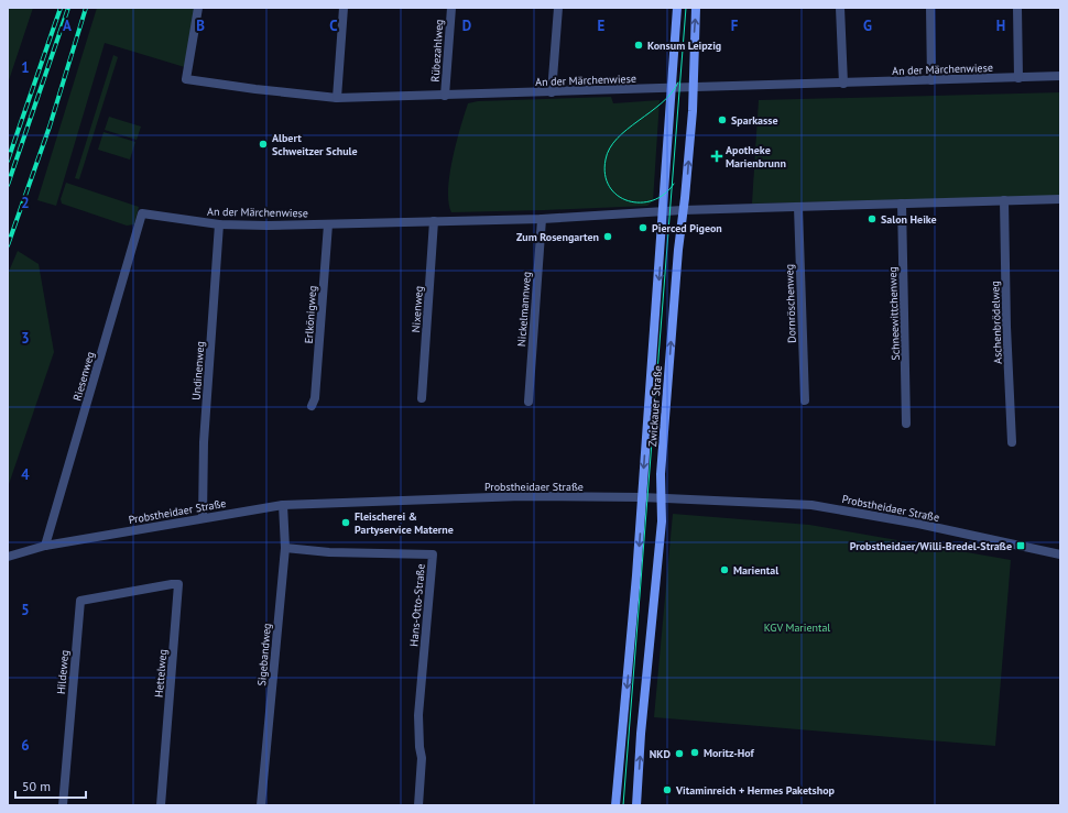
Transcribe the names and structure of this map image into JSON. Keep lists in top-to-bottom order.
{
  "streets": {
    "main road": ["Zwickauer Straße"],
    "street": [
      "Rübezahlweg",
      "An der Märchenwiese",
      "Dornröschenweg",
      "Nixenweg",
      "Nickelmannweg",
      "Schneewittchenweg",
      "Erlkönigweg",
      "Aschenbrödelweg",
      "Undinenweg",
      "Riesenweg",
      "Probstheidaer Straße",
      "Hans-Otto-Straße",
      "Sigebandweg",
      "Hildeweg",
      "Hettelweg"
    ]
  },
  "crossings": [
    ["Rübezahlweg", "An der Märchenwiese"],
    ["An der Märchenwiese", "Dornröschenweg"],
    ["An der Märchenwiese", "Nixenweg"],
    ["An der Märchenwiese", "Nickelmannweg"],
    ["An der Märchenwiese", "Schneewittchenweg"],
    ["An der Märchenwiese", "Erlkönigweg"],
    ["An der Märchenwiese", "Aschenbrödelweg"],
    ["An der Märchenwiese", "Undinenweg"],
    ["An der Märchenwiese", "Riesenweg"],
    ["An der Märchenwiese", "Zwickauer Straße"],
    ["Undinenweg", "Probstheidaer Straße"],
    ["Riesenweg", "Probstheidaer Straße"],
    ["Zwickauer Straße", "Probstheidaer Straße"],
    ["Probstheidaer Straße", "Sigebandweg"],
    ["Hans-Otto-Straße", "Sigebandweg"],
    ["Hildeweg", "Hettelweg"]
  ],
  "parks": ["KGV Mariental"],
  "places": {
    "other": [
      "Konsum Leipzig",
      "Sparkasse",
      "Albert Schweitzer Schule",
      "Salon Heike",
      "Pierced Pigeon",
      "Zum Rosengarten",
      "Fleischerei & Partyservice Materne",
      "Mariental",
      "Moritz-Hof",
      "NKD",
      "Vitaminreich + Hermes Paketshop"
    ],
    "health": ["Apotheke Marienbrunn"],
    "transit": ["Probstheidaer/Willi-Bredel-Straße"]
  },
  "scale_bar": "50 m",
  "grid": {
    "columns": [
      "A",
      "B",
      "C",
      "D",
      "E",
      "F",
      "G",
      "H"
    ],
    "rows": [
      "1",
      "2",
      "3",
      "4",
      "5",
      "6"
    ]
  }
}
